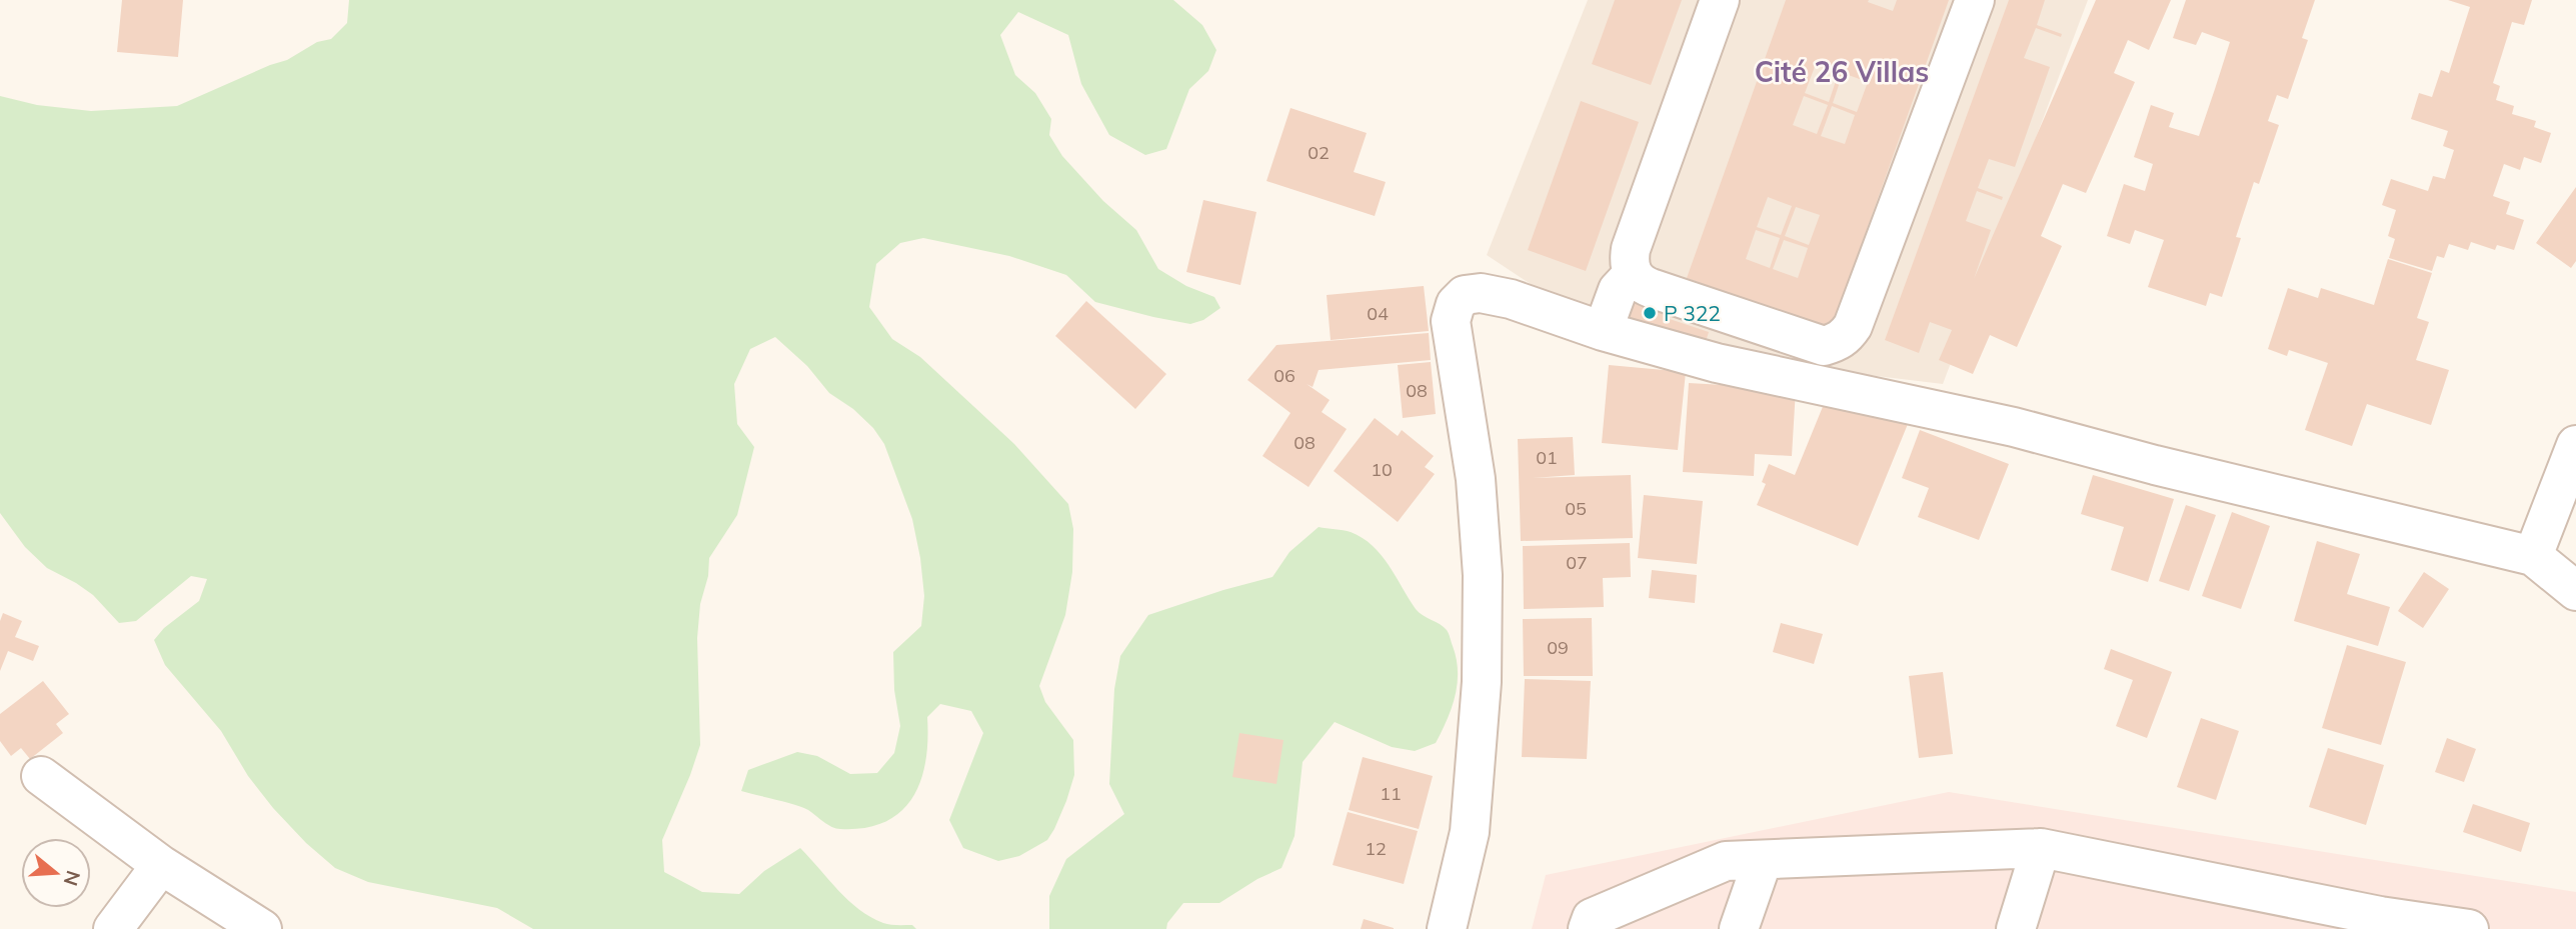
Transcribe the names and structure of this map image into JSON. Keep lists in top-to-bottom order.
{
  "districts": ["Cité 26 Villas"],
  "places": ["P 322"],
  "house_numbers": [
    "02",
    "04",
    "06",
    "08",
    "08",
    "01",
    "10",
    "05",
    "07",
    "09",
    "11",
    "12"
  ],
  "north": "right"
}
